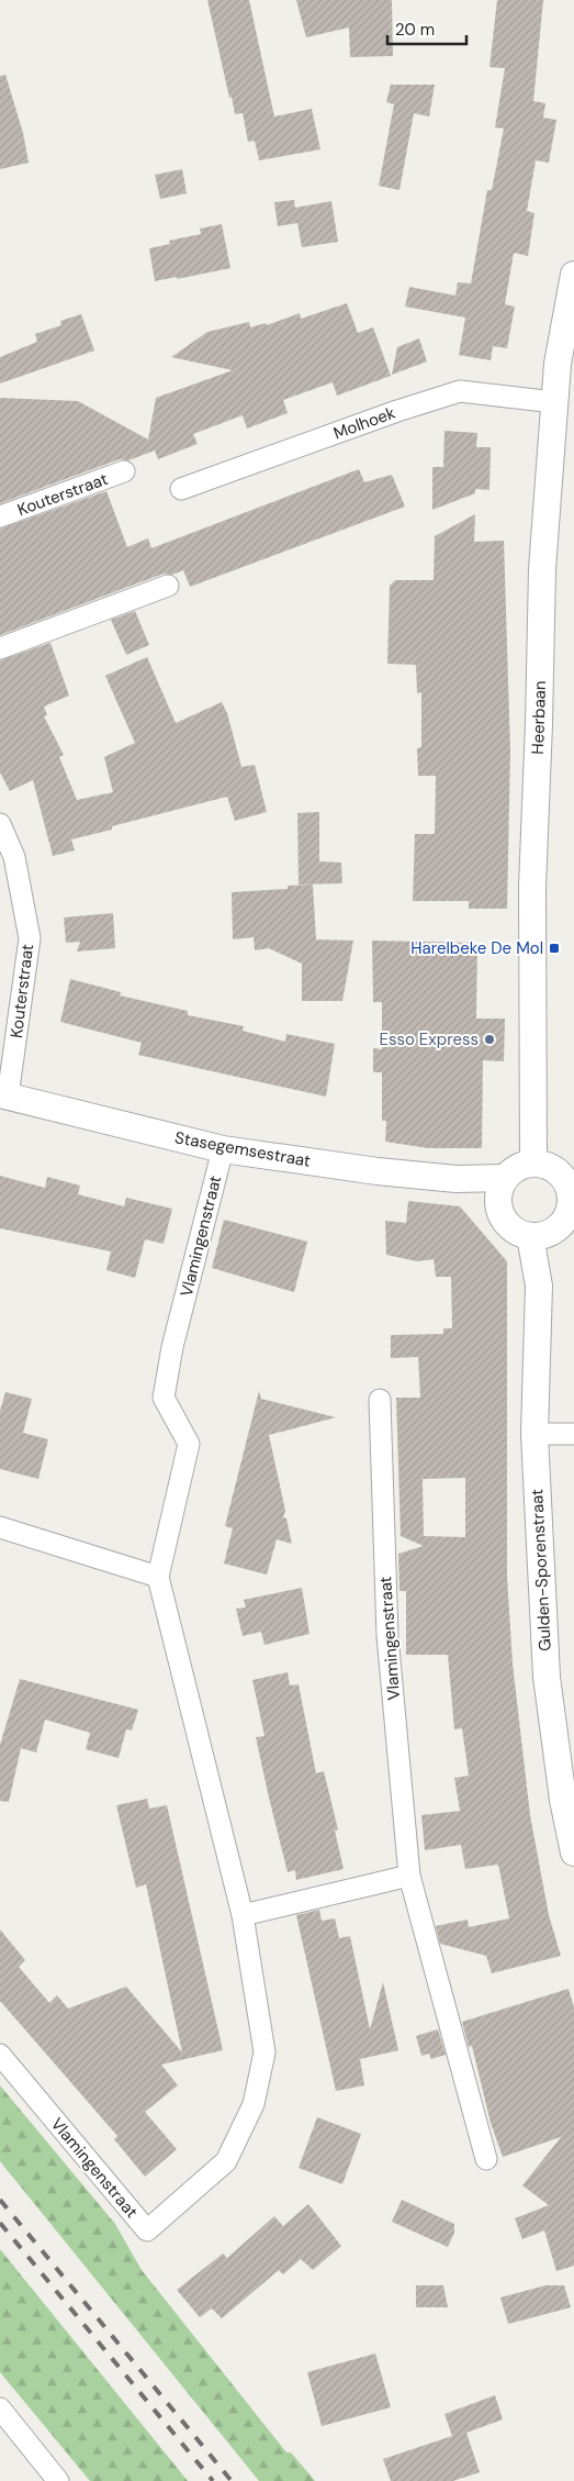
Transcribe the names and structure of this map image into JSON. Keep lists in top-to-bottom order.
{
  "streets": {
    "street": [
      "Molhoek",
      "Kouterstraat",
      "Heerbaan",
      "Stasegemsestraat",
      "Vlamingenstraat",
      "Gulden-Sporenstraat"
    ]
  },
  "crossings": [
    ["Molhoek", "Heerbaan"],
    ["Kouterstraat", "Stasegemsestraat"],
    ["Heerbaan", "Stasegemsestraat"],
    ["Heerbaan", "Gulden-Sporenstraat"],
    ["Stasegemsestraat", "Vlamingenstraat"],
    ["Stasegemsestraat", "Gulden-Sporenstraat"]
  ],
  "places": {
    "transit": ["Harelbeke De Mol"],
    "other": ["Esso Express"]
  },
  "scale_bar": "20 m"
}
